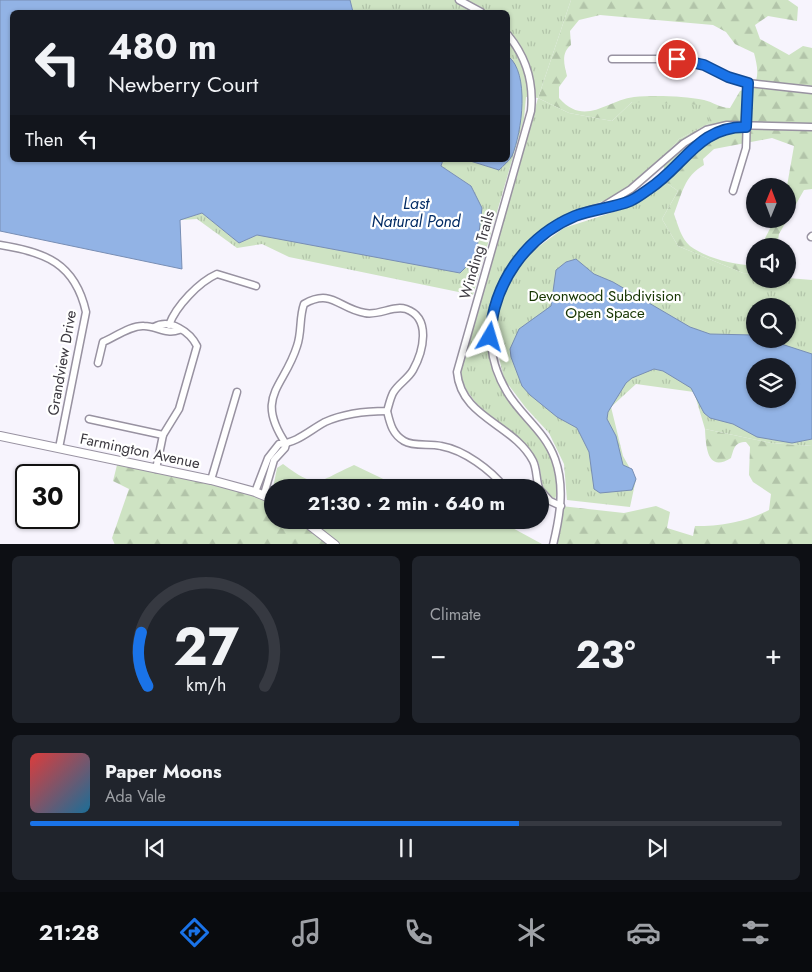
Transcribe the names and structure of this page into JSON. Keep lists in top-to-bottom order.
{
  "streets": {
    "main road": ["Farmington Avenue"],
    "street": ["Winding Trails", "Grandview Drive"]
  },
  "crossings": [
    ["Grandview Drive", "Farmington Avenue"]
  ],
  "water": ["Last Natural Pond"],
  "parks": ["Devonwood Subdivision Open Space"],
  "north": "top",
  "page": {
    "turn": ["480 m", "Newberry Court"],
    "then": "Then",
    "limit": "30",
    "trip": "21:30 · 2 min · 640 m",
    "tile": "Climate",
    "heat": ["−", "23°", "+"],
    "song": ["Paper Moons", "Ada Vale"],
    "tabs": "21:28",
    "gauge": ["27", "km/h"]
  }
}
